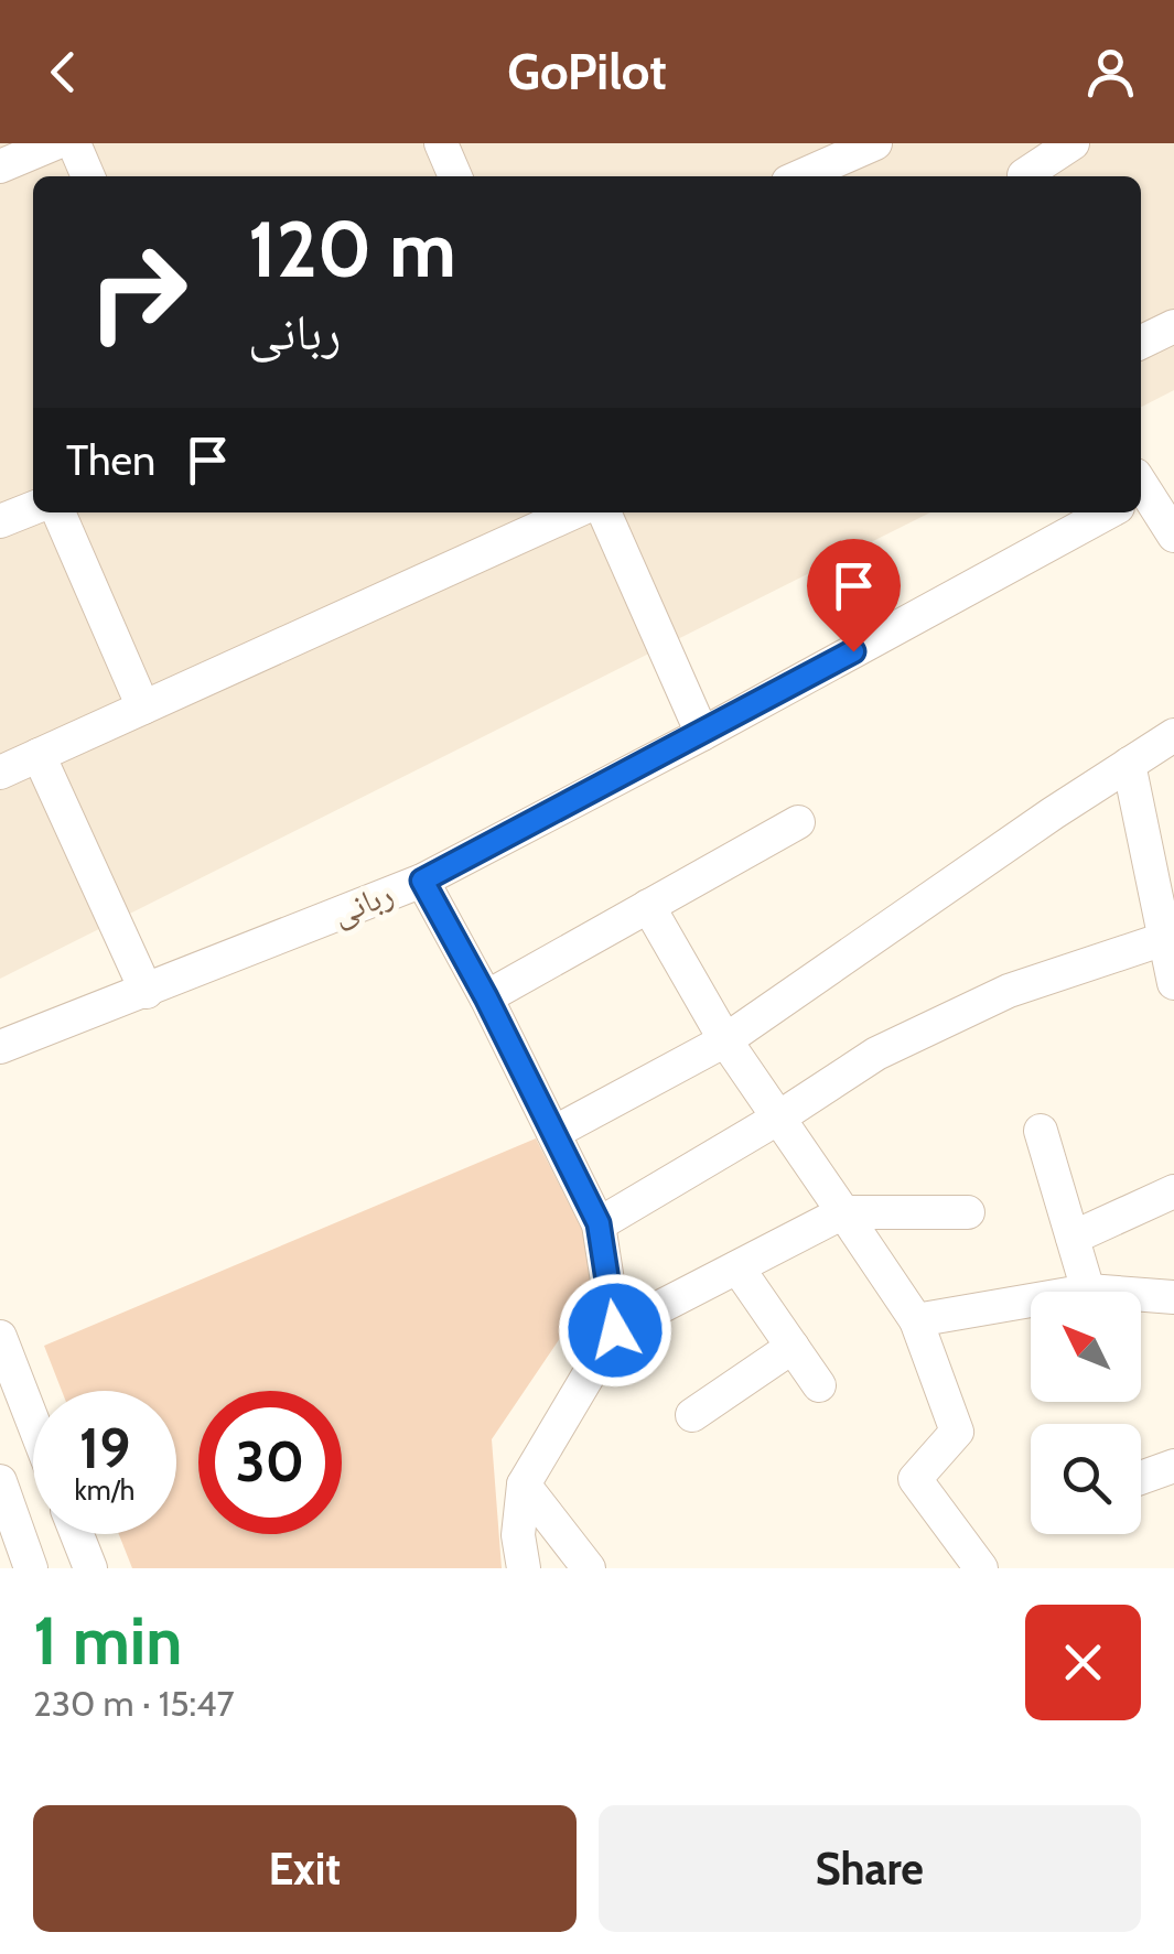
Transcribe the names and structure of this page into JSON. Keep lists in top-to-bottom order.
{
  "streets": {
    "street": ["ربانی"]
  },
  "north": "top left",
  "page": {
    "header": "GoPilot",
    "turn": ["120 m", "ربانی"],
    "then": "Then",
    "speed": "19 km/h",
    "limit": "30",
    "heading": ["1 min", "230 m · 15:47"],
    "buttons": ["Exit", "Share"]
  }
}
